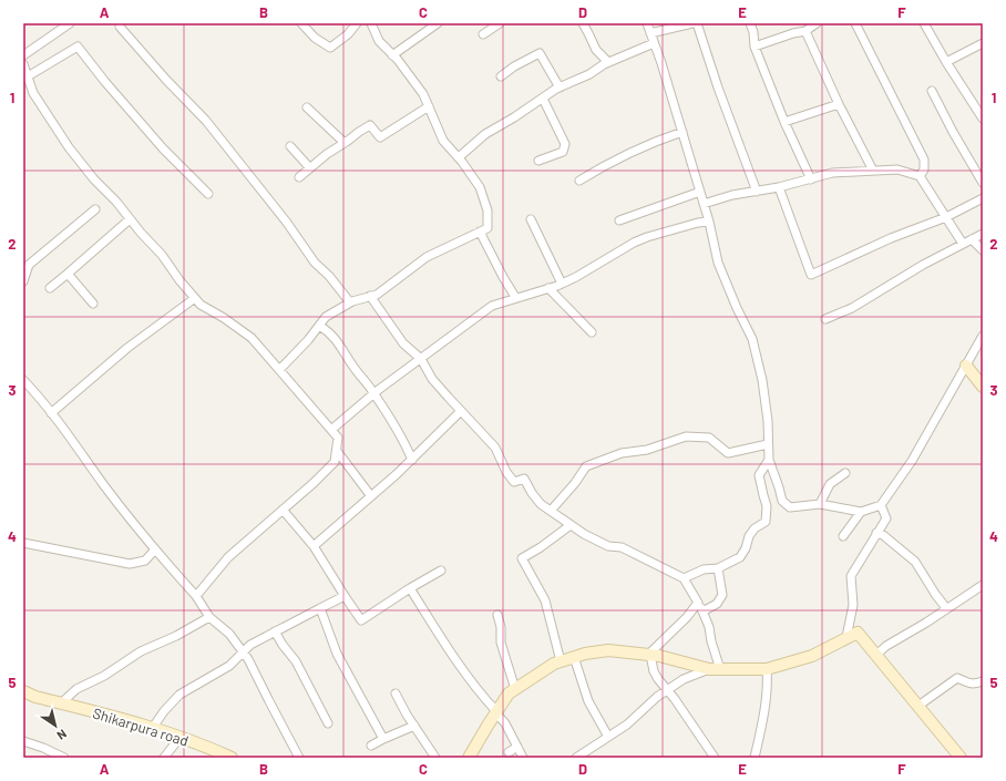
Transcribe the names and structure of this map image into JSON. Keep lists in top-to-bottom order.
{
  "streets": {
    "street": ["Shikarpura road"]
  },
  "north": "bottom right",
  "grid": {
    "columns": [
      "A",
      "B",
      "C",
      "D",
      "E",
      "F"
    ],
    "rows": [
      "1",
      "2",
      "3",
      "4",
      "5"
    ]
  }
}
